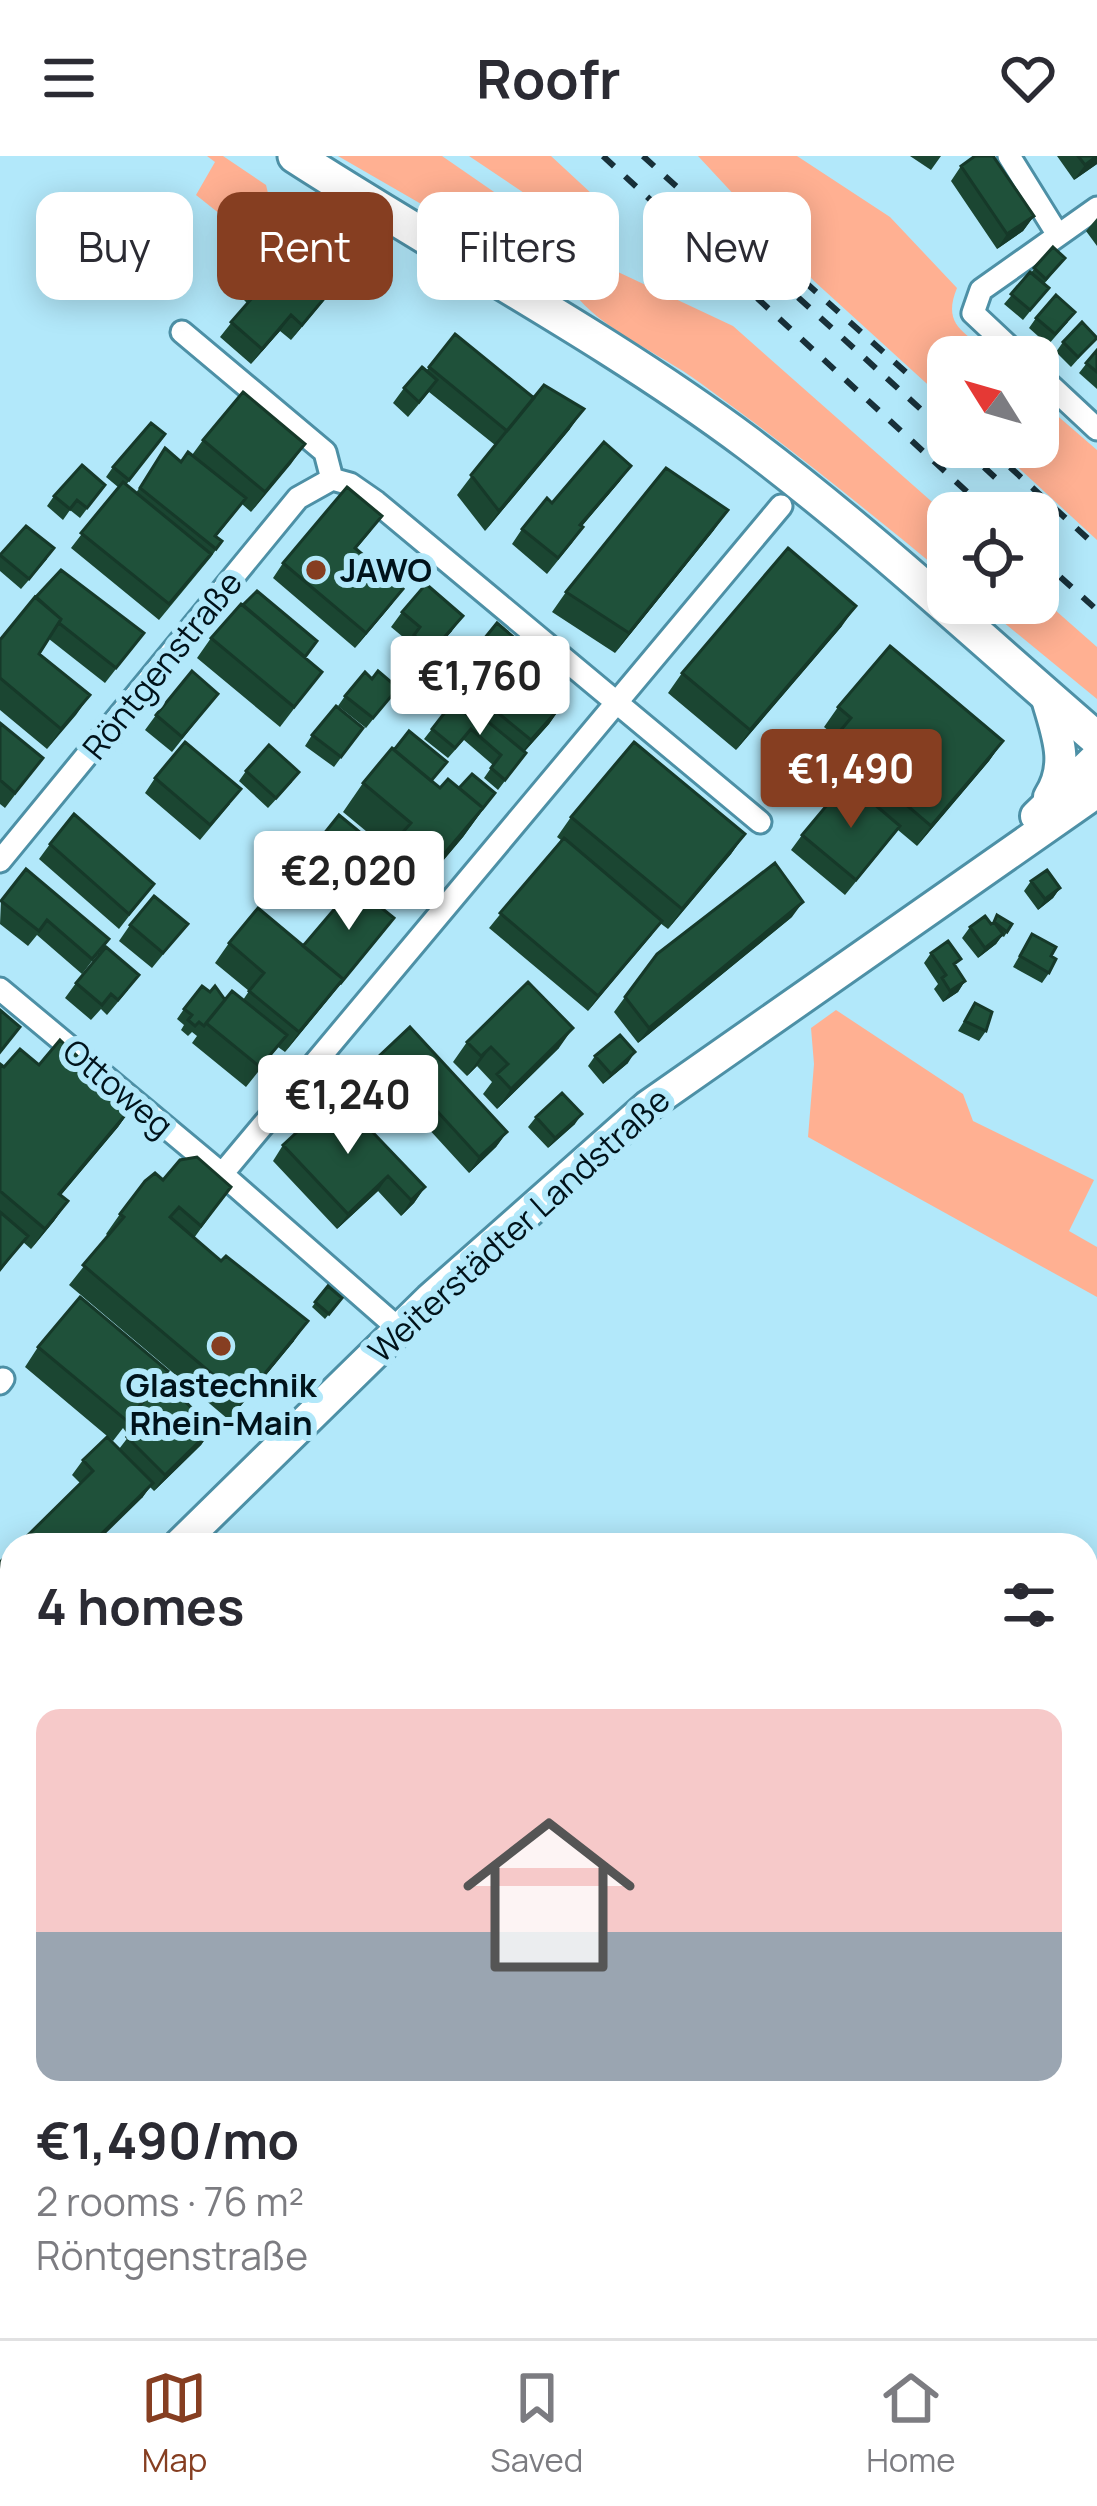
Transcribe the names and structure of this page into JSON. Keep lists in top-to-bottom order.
{
  "streets": {
    "street": ["Röntgenstraße", "Ottoweg", "Weiterstädter Landstraße"]
  },
  "crossings": [
    ["Ottoweg", "Weiterstädter Landstraße"]
  ],
  "places": ["JAWO", "Glastechnik Rhein-Main"],
  "north": "top left",
  "page": {
    "header": "Roofr",
    "chip": [
      "Buy",
      "Rent",
      "Filters",
      "New"
    ],
    "price": [
      "€1,760",
      "€1,490",
      "€2,020",
      "€1,240"
    ],
    "heading": "4 homes",
    "list": [
      {
        "name": "€1,490/mo",
        "note": "2 rooms · 76 m² · Röntgenstraße"
      }
    ],
    "tabs": ["Map", "Saved", "Home"]
  }
}
